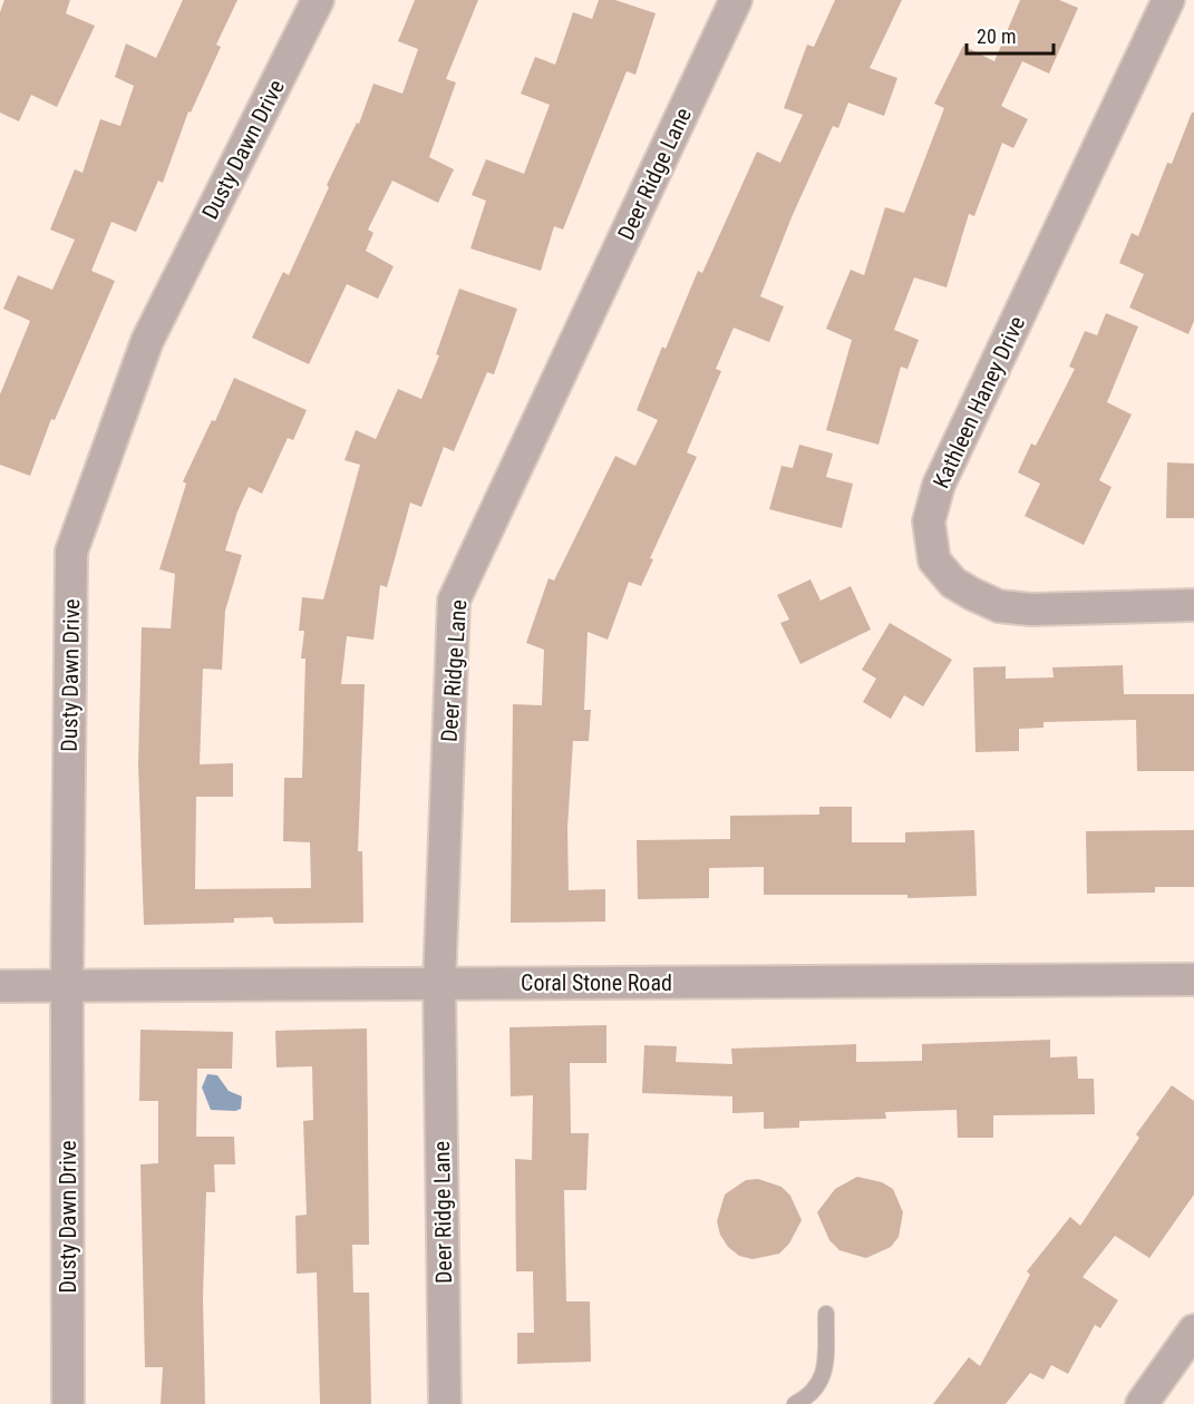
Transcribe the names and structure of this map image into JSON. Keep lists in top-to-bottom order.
{
  "streets": {
    "street": [
      "Dusty Dawn Drive",
      "Deer Ridge Lane",
      "Kathleen Haney Drive",
      "Coral Stone Road"
    ]
  },
  "crossings": [
    ["Dusty Dawn Drive", "Coral Stone Road"],
    ["Deer Ridge Lane", "Coral Stone Road"]
  ],
  "scale_bar": "20 m"
}
